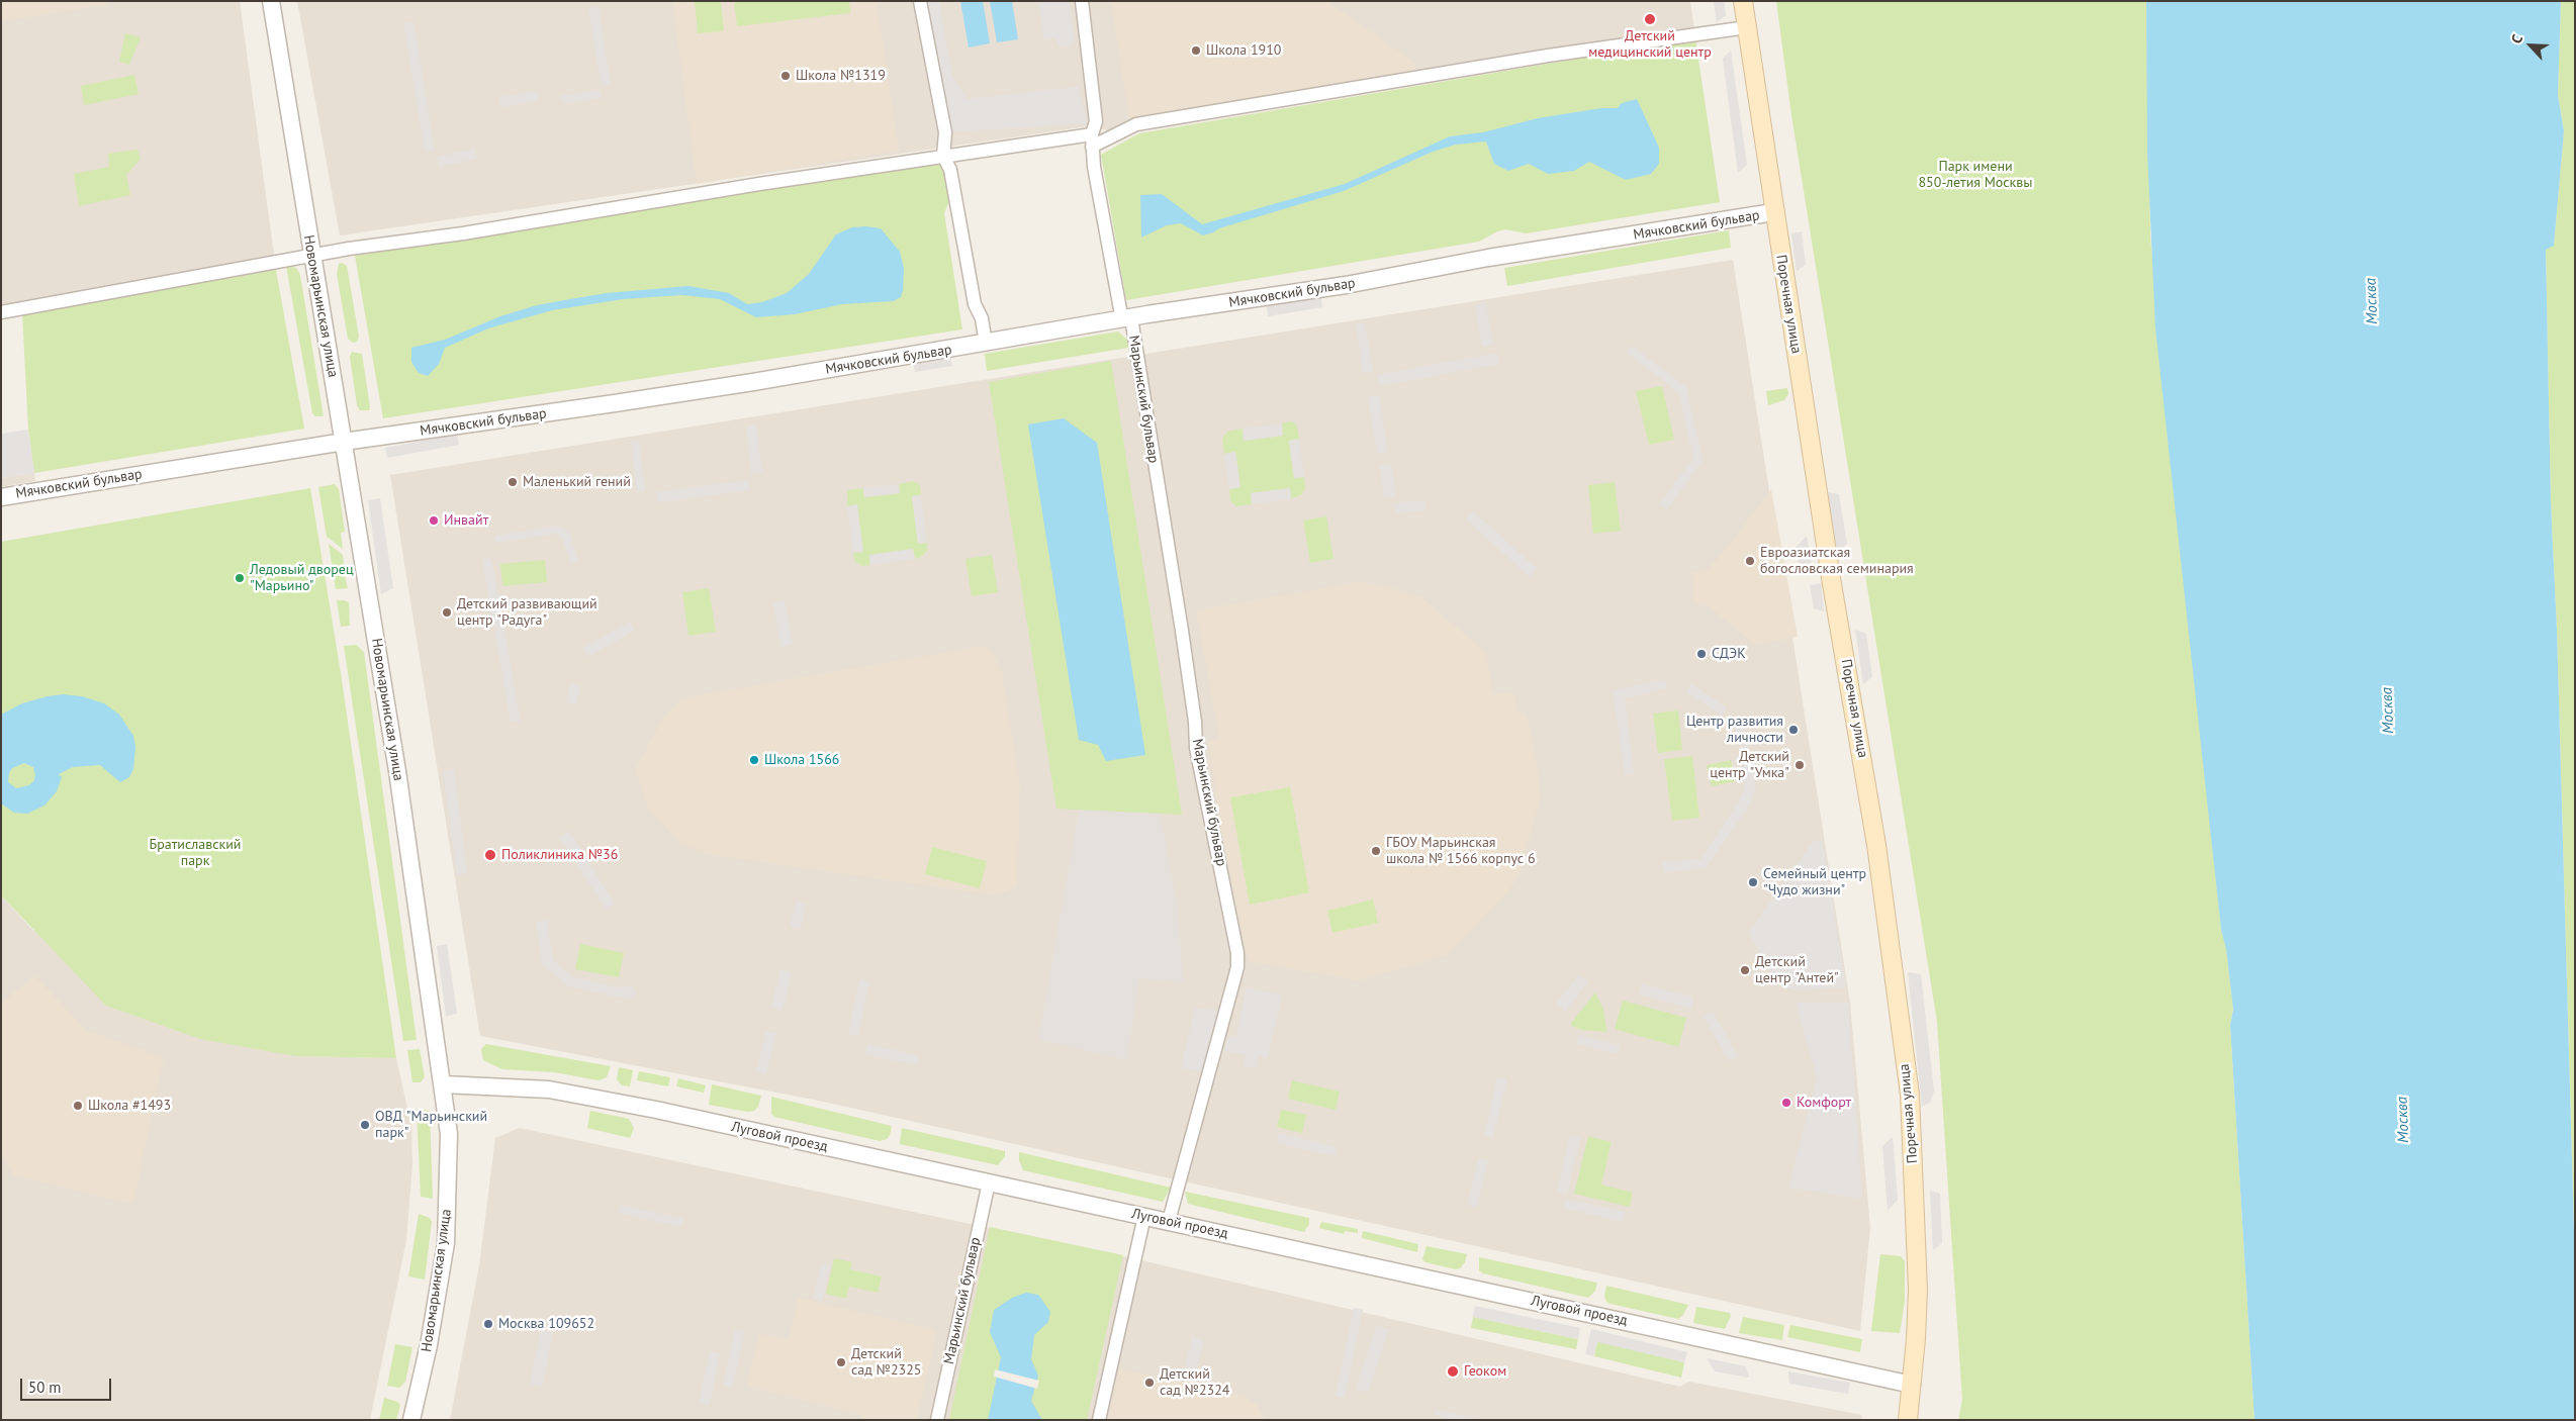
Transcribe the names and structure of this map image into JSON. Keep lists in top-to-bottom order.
{
  "streets": {
    "main road": ["Поречная улица"],
    "street": [
      "Мячковский бульвар",
      "Новомарьинская улица",
      "Марьинский бульвар",
      "Луговой проезд"
    ]
  },
  "crossings": [
    ["Мячковский бульвар", "Поречная улица"],
    ["Мячковский бульвар", "Новомарьинская улица"],
    ["Мячковский бульвар", "Марьинский бульвар"],
    ["Поречная улица", "Луговой проезд"],
    ["Новомарьинская улица", "Луговой проезд"],
    ["Марьинский бульвар", "Луговой проезд"]
  ],
  "water": ["Москва"],
  "parks": ["Парк имени 850-летия Москвы", "Братиславский парк"],
  "places": [
    "Детский медицинский центр",
    "Школа 1910",
    "Школа №1319",
    "Маленький гений",
    "Инвайт",
    "Евроазиатская богословская семинария",
    "Ледовый дворец \"Марьино\"",
    "Детский развивающий центр \"Радуга\"",
    "СДЭК",
    "Центр развития личности",
    "Школа 1566",
    "Детский центр \"Умка\"",
    "ГБОУ Марьинская школа № 1566 корпус 6",
    "Поликлиника №36",
    "Семейный центр \"Чудо жизни\"",
    "Детский центр \"Антей\"",
    "Комфорт",
    "Школа #1493",
    "ОВД \"Марьинский парк\"",
    "Москва 109652",
    "Детский сад №2325",
    "Геоком",
    "Детский сад №2324"
  ],
  "scale_bar": "50 m",
  "north": "top left"
}
